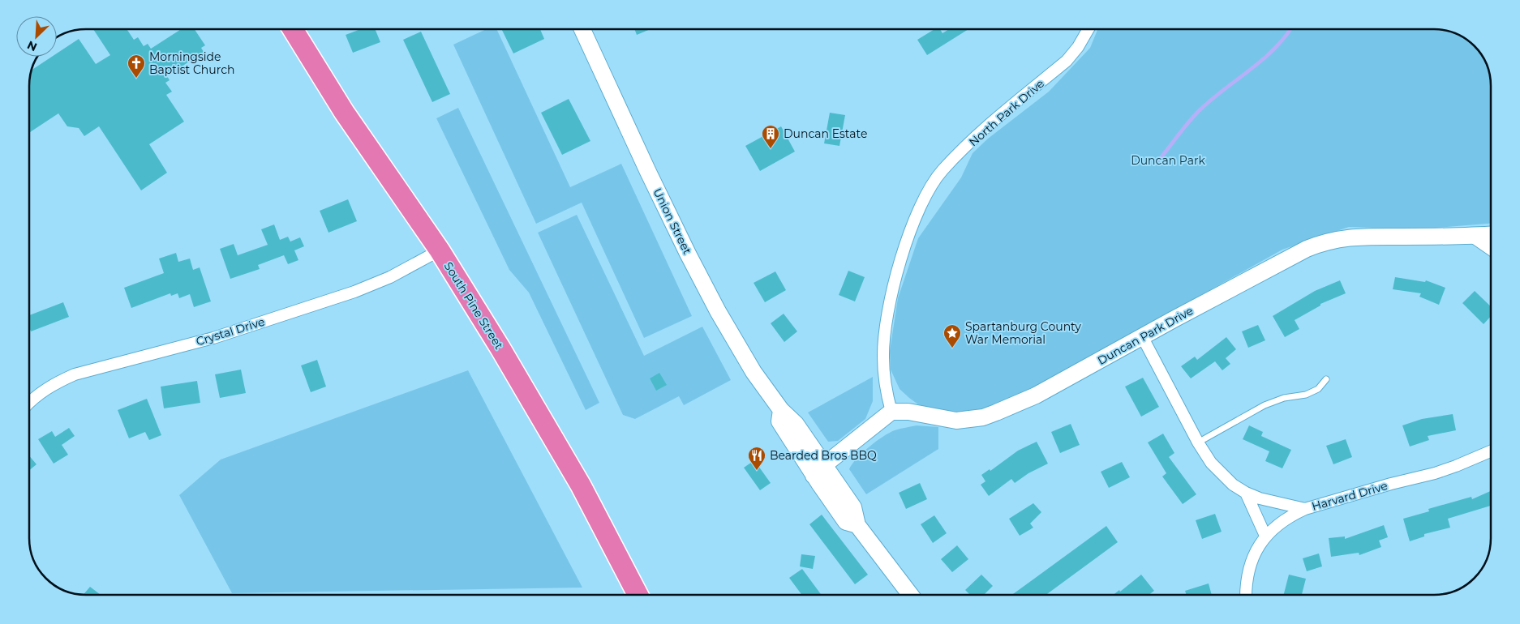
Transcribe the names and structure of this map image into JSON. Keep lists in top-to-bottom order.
{
  "streets": {
    "highway": ["South Pine Street"],
    "street": [
      "North Park Drive",
      "Union Street",
      "Crystal Drive",
      "Duncan Park Drive",
      "Harvard Drive"
    ]
  },
  "crossings": [
    ["North Park Drive", "Duncan Park Drive"],
    ["South Pine Street", "Crystal Drive"],
    ["Duncan Park Drive", "Harvard Drive"]
  ],
  "parks": ["Duncan Park"],
  "places": {
    "church": ["Morningside Baptist Church"],
    "building": ["Duncan Estate"],
    "place": ["Spartanburg County War Memorial"],
    "restaurant": ["Bearded Bros BBQ"]
  },
  "north": "bottom left"
}
